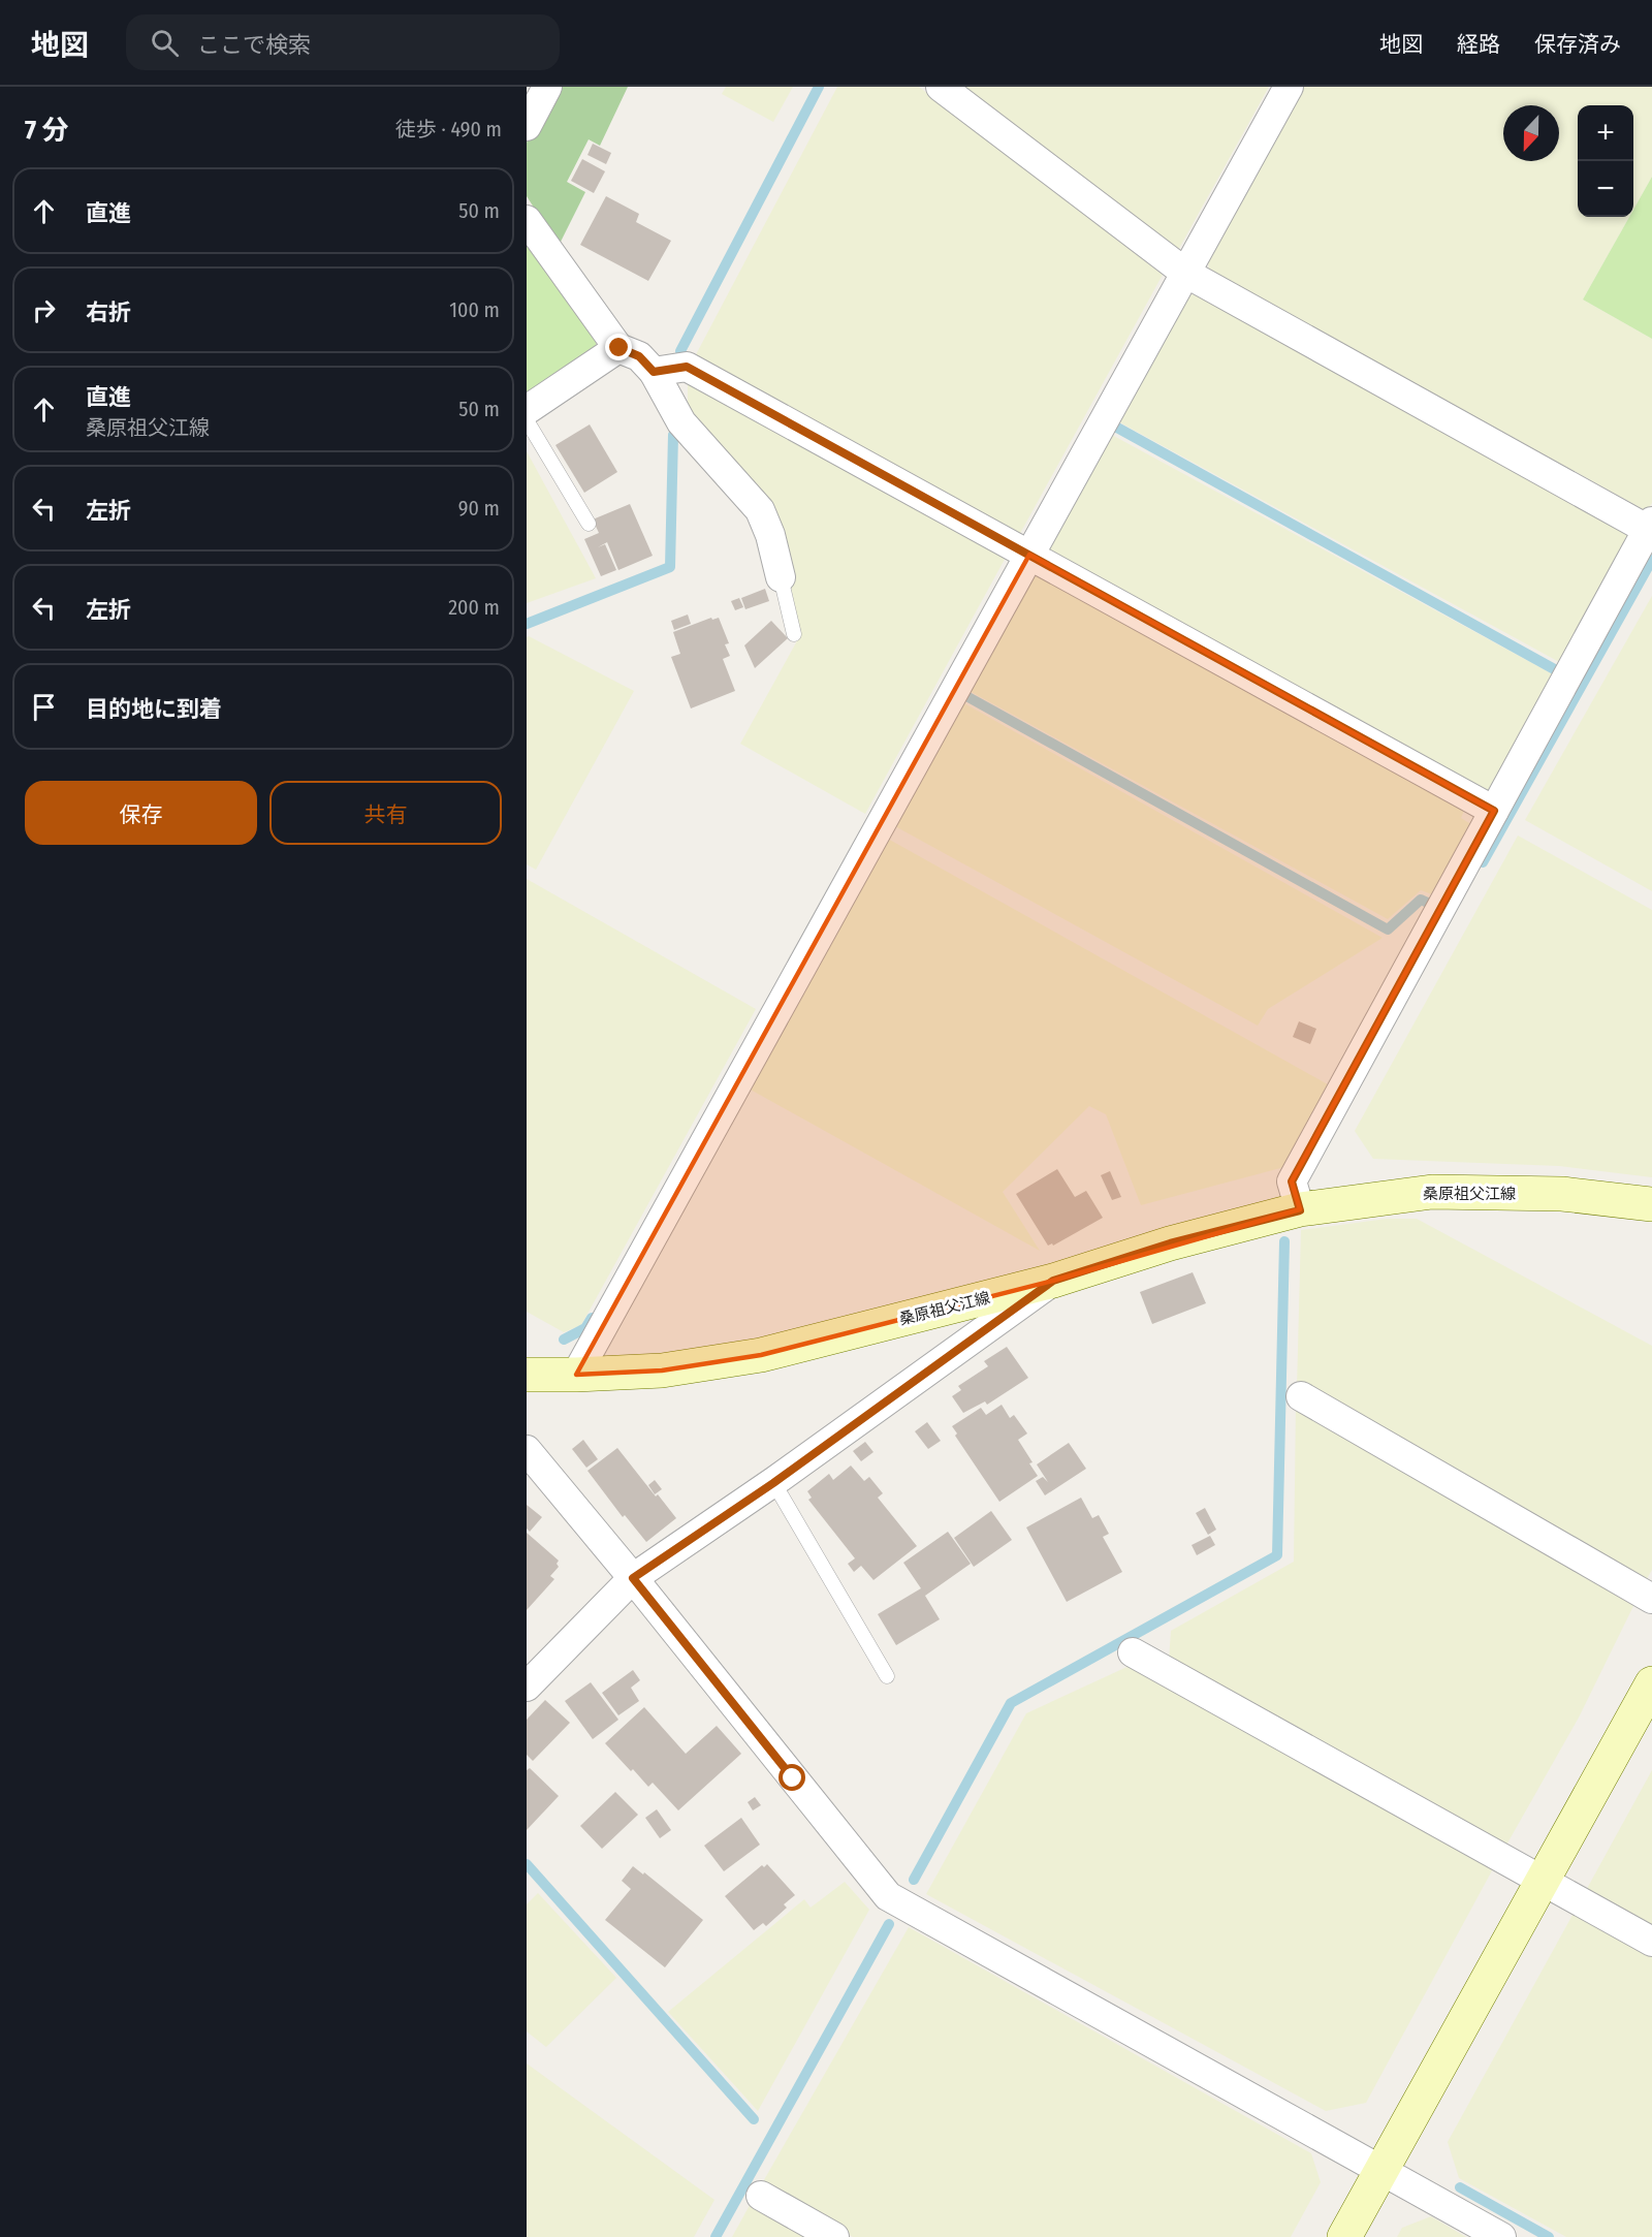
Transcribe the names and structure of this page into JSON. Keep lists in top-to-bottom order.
{
  "streets": {
    "main road": ["桑原祖父江線"]
  },
  "north": "bottom",
  "page": {
    "header": "地図",
    "search": "ここで検索",
    "nav": ["地図", "経路", "保存済み"],
    "heading": ["7 分", "徒歩 · 490 m"],
    "map_buttons": ["+", "−"],
    "list": [
      ["直進", "50 m"],
      ["右折", "100 m"],
      ["直進", "桑原祖父江線", "50 m"],
      ["左折", "90 m"],
      ["左折", "200 m"],
      "目的地に到着"
    ],
    "buttons": ["保存", "共有"]
  }
}
